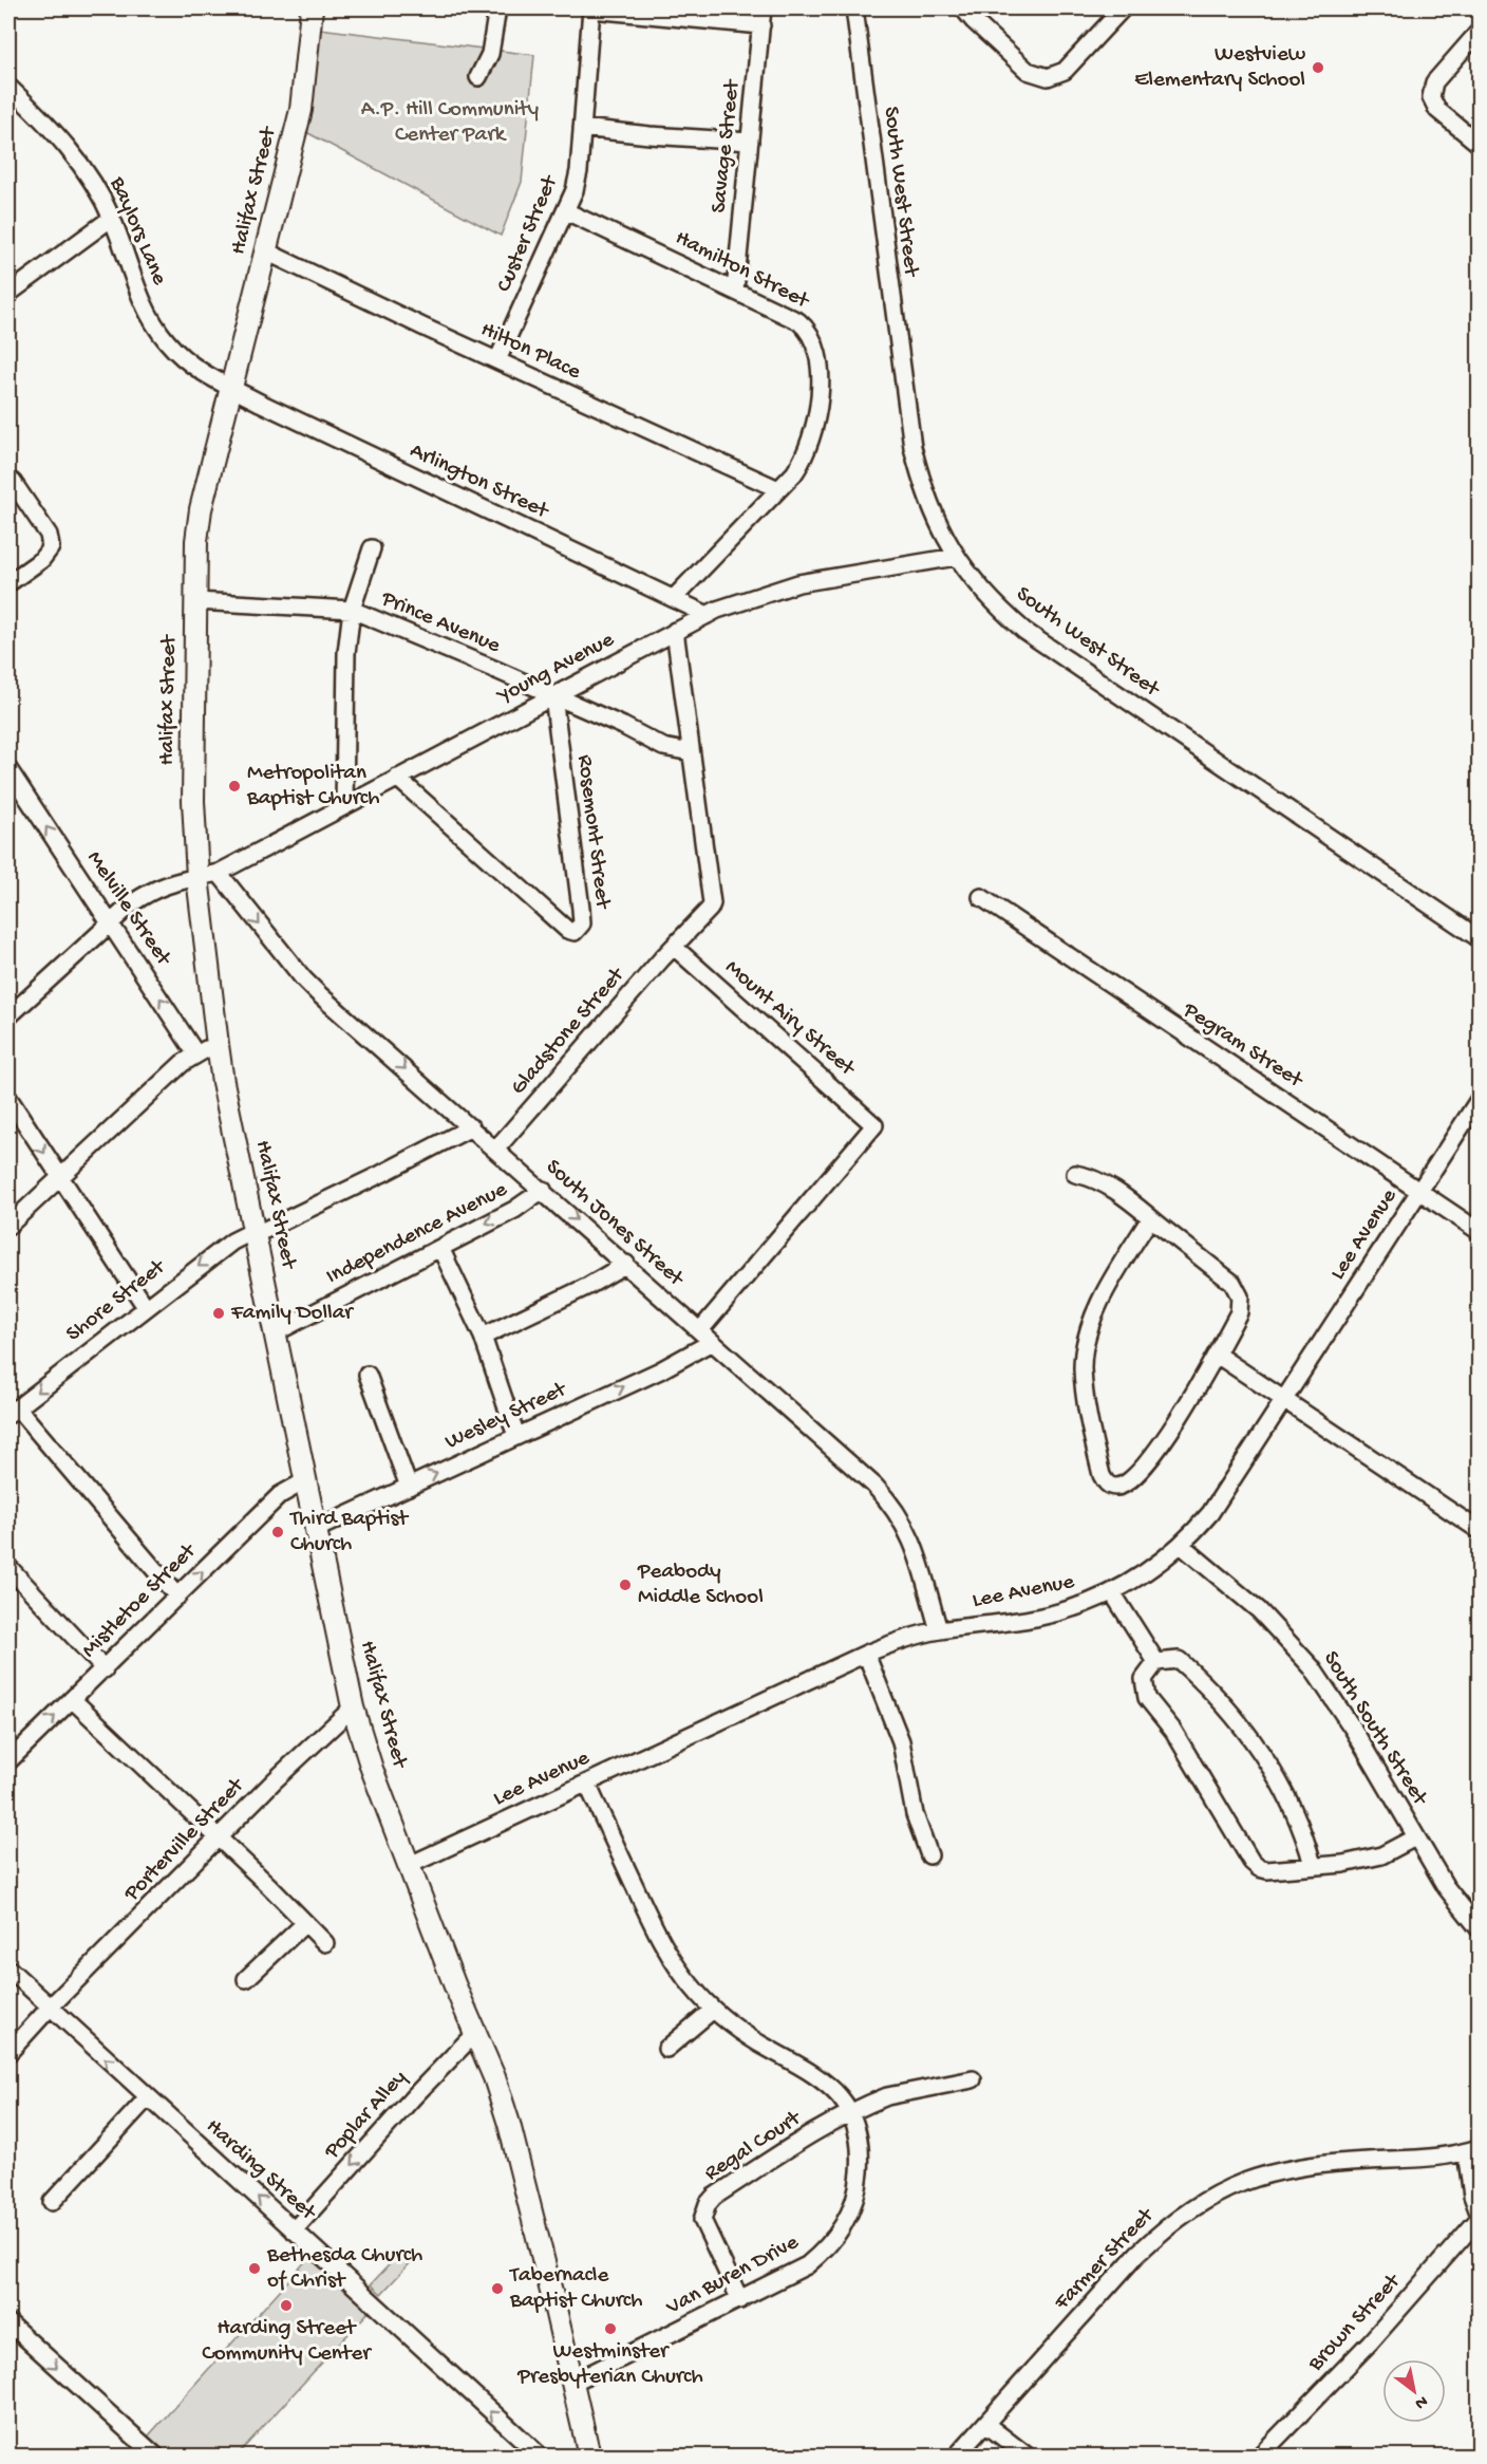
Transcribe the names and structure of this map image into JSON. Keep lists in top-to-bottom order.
{
  "streets": {
    "main road": ["Halifax Street"],
    "street": [
      "Savage Street",
      "South West Street",
      "Baylors Lane",
      "Custer Street",
      "Hamilton Street",
      "Hilton Place",
      "Arlington Street",
      "Prince Avenue",
      "Young Avenue",
      "Rosemont Street",
      "Melville Street",
      "Mount Airy Street",
      "Gladstone Street",
      "Pegram Street",
      "South Jones Street",
      "Independence Avenue",
      "Lee Avenue",
      "Shore Street",
      "Wesley Street",
      "Mistletoe Street",
      "South South Street",
      "Porterville Street",
      "Poplar Alley",
      "Regal Court",
      "Harding Street",
      "Farmer Street",
      "Van Buren Drive",
      "Brown Street"
    ]
  },
  "crossings": [
    ["Savage Street", "Hamilton Street"],
    ["Halifax Street", "Baylors Lane"],
    ["Halifax Street", "Hilton Place"],
    ["Halifax Street", "Arlington Street"],
    ["Halifax Street", "Prince Avenue"],
    ["Halifax Street", "Young Avenue"],
    ["Halifax Street", "Independence Avenue"],
    ["Halifax Street", "Lee Avenue"],
    ["Halifax Street", "Shore Street"],
    ["Halifax Street", "Wesley Street"],
    ["Halifax Street", "Mistletoe Street"],
    ["Halifax Street", "Porterville Street"],
    ["Halifax Street", "Poplar Alley"],
    ["Halifax Street", "Van Buren Drive"],
    ["South West Street", "Young Avenue"],
    ["Baylors Lane", "Arlington Street"],
    ["Custer Street", "Hamilton Street"],
    ["Custer Street", "Hilton Place"],
    ["Hamilton Street", "Hilton Place"],
    ["Hamilton Street", "Arlington Street"],
    ["Arlington Street", "Young Avenue"],
    ["Prince Avenue", "Young Avenue"],
    ["Prince Avenue", "Rosemont Street"],
    ["Young Avenue", "Rosemont Street"],
    ["Young Avenue", "Melville Street"],
    ["Young Avenue", "South Jones Street"],
    ["Mount Airy Street", "Gladstone Street"],
    ["Mount Airy Street", "Wesley Street"],
    ["Gladstone Street", "South Jones Street"],
    ["Pegram Street", "Lee Avenue"],
    ["South Jones Street", "Independence Avenue"],
    ["South Jones Street", "Lee Avenue"],
    ["South Jones Street", "Shore Street"],
    ["South Jones Street", "Wesley Street"],
    ["Lee Avenue", "South South Street"],
    ["Lee Avenue", "Van Buren Drive"],
    ["Porterville Street", "Harding Street"],
    ["Poplar Alley", "Harding Street"],
    ["Regal Court", "Van Buren Drive"]
  ],
  "one_way": [
    "Melville Street",
    "South Jones Street",
    "Shore Street",
    "Mistletoe Street",
    "Poplar Alley",
    "Harding Street"
  ],
  "parks": ["A.P. Hill Community Center Park"],
  "places": [
    "Westview Elementary School",
    "Metropolitan Baptist Church",
    "Family Dollar",
    "Third Baptist Church",
    "Peabody Middle School",
    "Bethesda Church of Christ",
    "Tabernacle Baptist Church",
    "Harding Street Community Center",
    "Westminster Presbyterian Church"
  ],
  "north": "bottom right"
}
